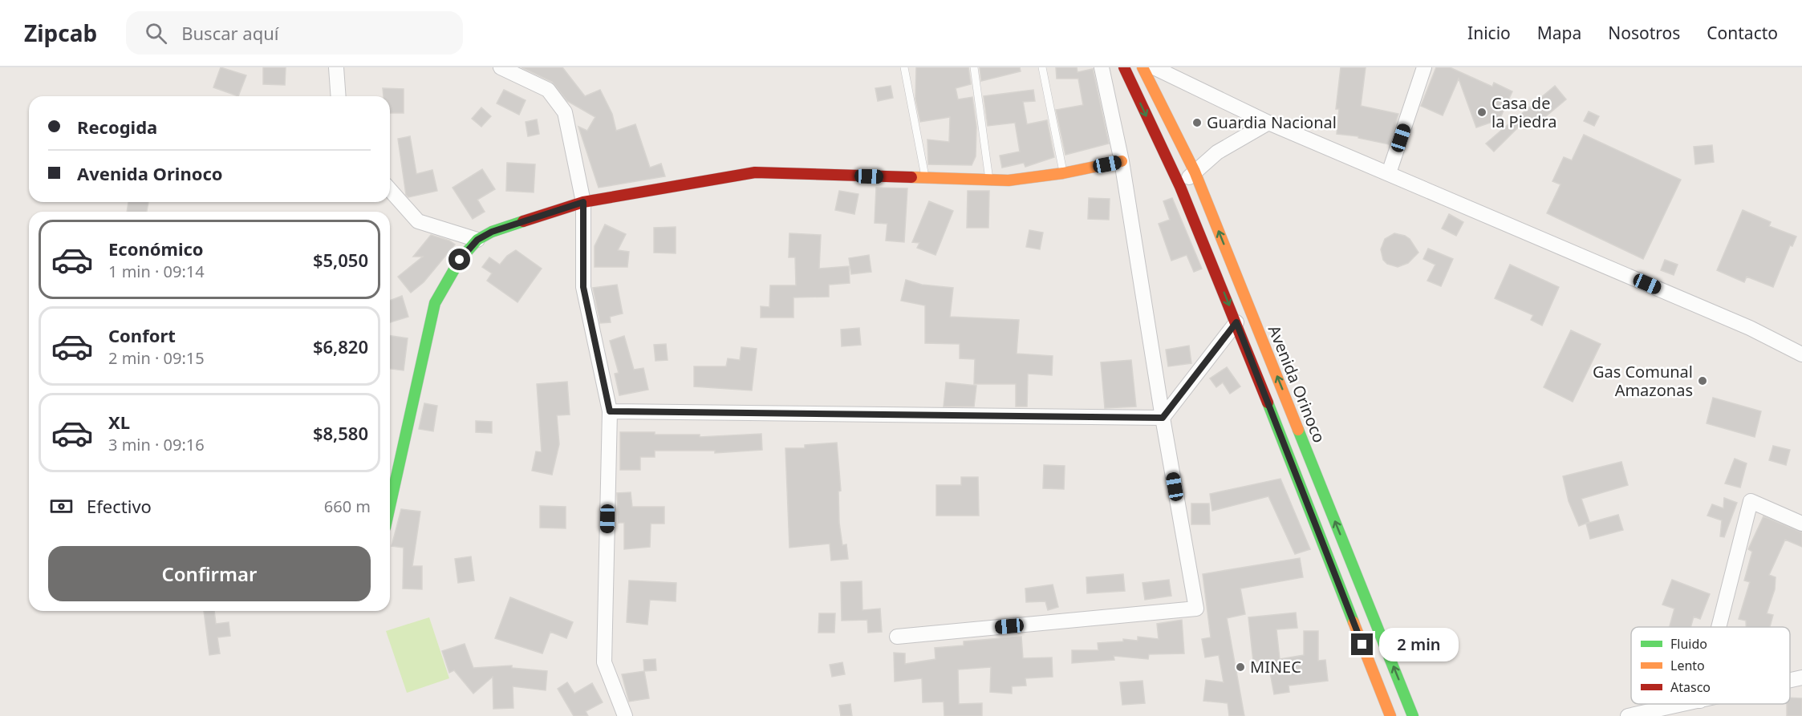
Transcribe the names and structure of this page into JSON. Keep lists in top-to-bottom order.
{
  "streets": {
    "street": ["Avenida Orinoco"]
  },
  "places": [
    "Casa de la Piedra",
    "Guardia Nacional",
    "Gas Comunal Amazonas",
    "MINEC"
  ],
  "legend": ["Fluido", "Lento", "Atasco"],
  "page": {
    "header": "Zipcab",
    "search": "Buscar aquí",
    "nav": [
      "Inicio",
      "Mapa",
      "Nosotros",
      "Contacto"
    ],
    "banner": ["Recogida", "Avenida Orinoco"],
    "list": [
      {
        "name": "Económico",
        "note": "1 min · 09:14",
        "value": "$5,050"
      },
      {
        "name": "Confort",
        "note": "2 min · 09:15",
        "value": "$6,820"
      },
      {
        "name": "XL",
        "note": "3 min · 09:16",
        "value": "$8,580"
      }
    ],
    "pay": ["Efectivo", "660 m"],
    "buttons": "Confirmar",
    "bubble": "2 min"
  }
}
